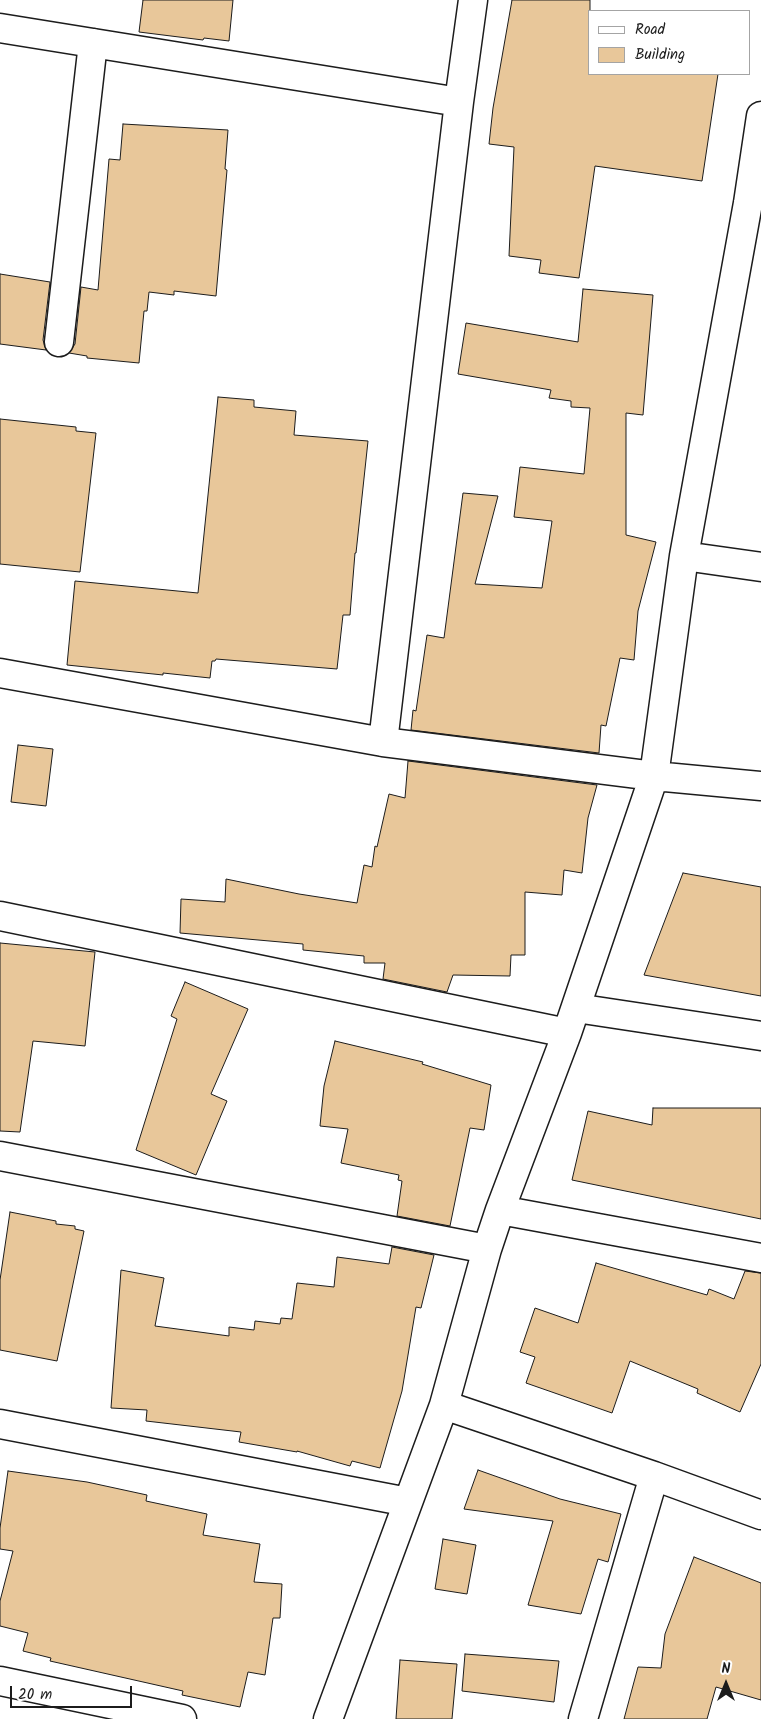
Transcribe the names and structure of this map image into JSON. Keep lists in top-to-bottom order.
{
  "legend": ["Road", "Building"],
  "scale_bar": "20 m",
  "north": "top"
}
